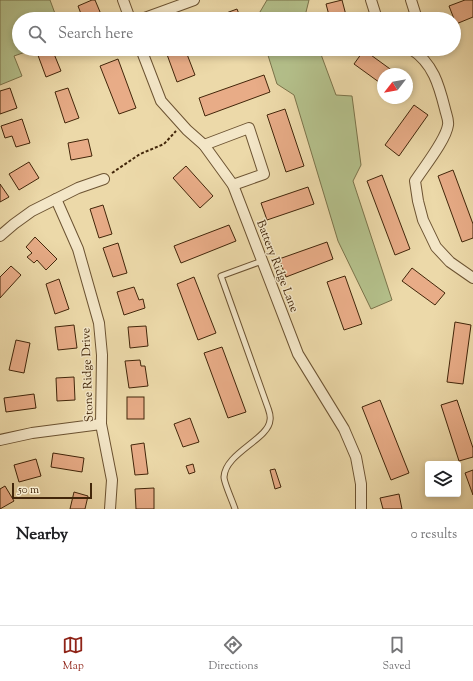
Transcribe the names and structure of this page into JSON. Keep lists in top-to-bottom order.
{
  "streets": {
    "street": ["Battery Ridge Lane", "Stone Ridge Drive"]
  },
  "scale_bar": "50 m",
  "north": "bottom left",
  "page": {
    "search": "Search here",
    "scale": "50 m",
    "heading": ["Nearby", "0 results"],
    "nav": ["Map", "Directions", "Saved"]
  }
}
